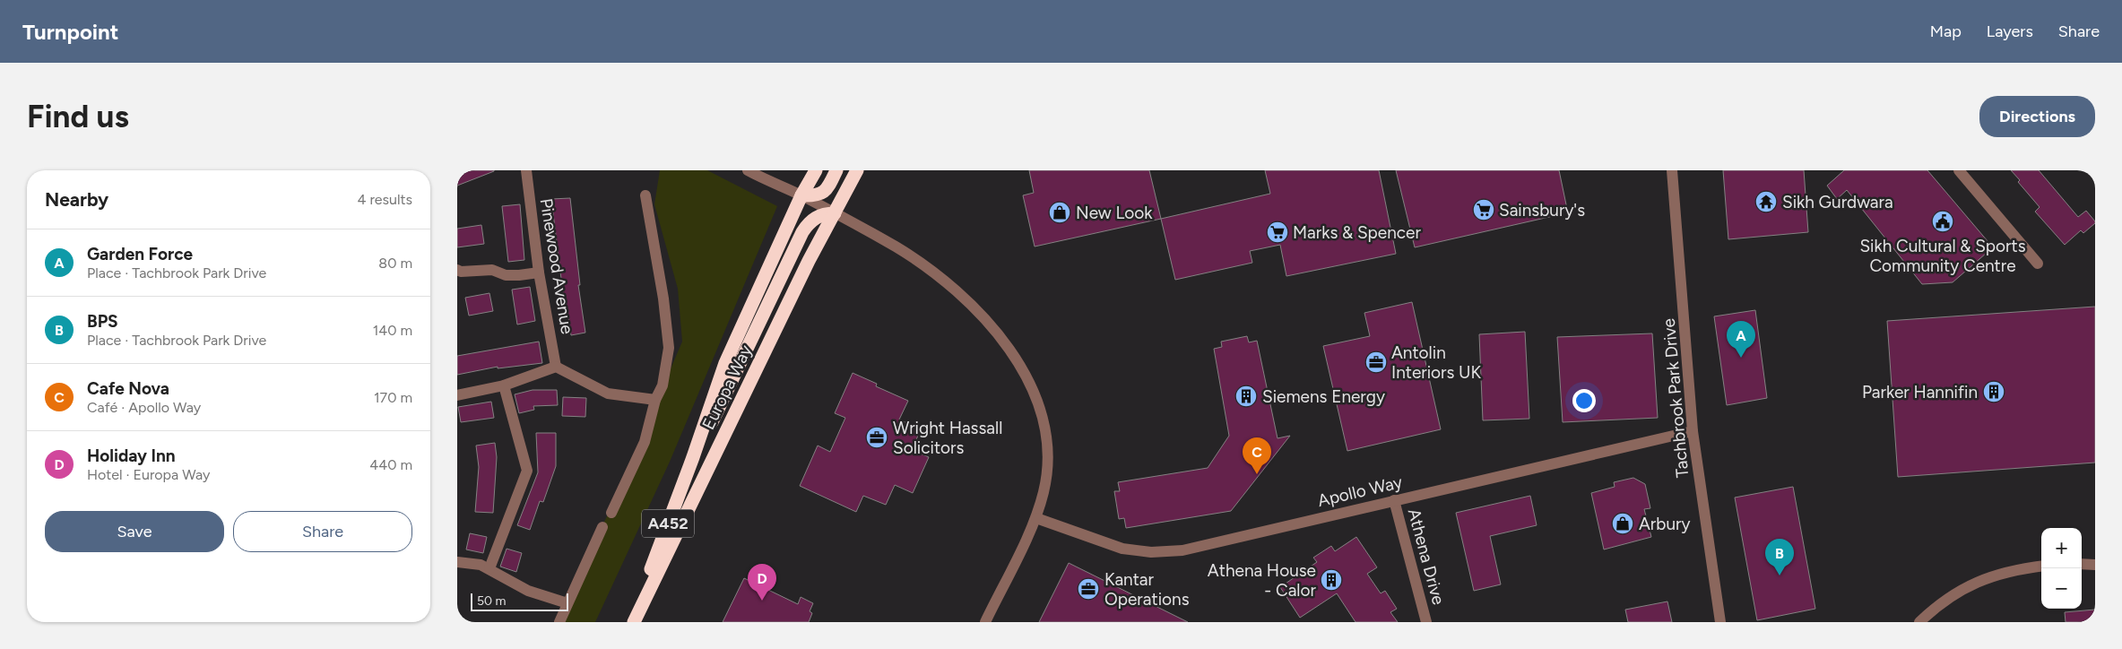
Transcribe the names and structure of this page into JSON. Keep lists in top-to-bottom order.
{
  "streets": {
    "highway": ["Europa Way", "A452"],
    "street": [
      "Pinewood Avenue",
      "Tachbrook Park Drive",
      "Apollo Way",
      "Athena Drive"
    ]
  },
  "crossings": [
    ["Tachbrook Park Drive", "Apollo Way"],
    ["Apollo Way", "Athena Drive"]
  ],
  "places": {
    "temple": ["Sikh Gurdwara"],
    "supermarket": ["Sainsbury's", "Marks & Spencer"],
    "shop": ["New Look", "Arbury"],
    "public building": ["Sikh Cultural & Sports Community Centre"],
    "office": ["Antolin Interiors UK", "Wright Hassall Solicitors", "Kantar Operations"],
    "building": ["Parker Hannifin", "Siemens Energy", "Athena House - Calor"]
  },
  "scale_bar": "50 m",
  "page": {
    "header": "Turnpoint",
    "nav": ["Map", "Layers", "Share"],
    "buttons": [
      "Directions",
      ["Save", "Share"]
    ],
    "title": "Find us",
    "heading": ["Nearby", "4 results"],
    "list": [
      {
        "mark": "A",
        "name": "Garden Force",
        "note": "Place · Tachbrook Park Drive",
        "value": "80 m"
      },
      {
        "mark": "B",
        "name": "BPS",
        "note": "Place · Tachbrook Park Drive",
        "value": "140 m"
      },
      {
        "mark": "C",
        "name": "Cafe Nova",
        "note": "Café · Apollo Way",
        "value": "170 m"
      },
      {
        "mark": "D",
        "name": "Holiday Inn",
        "note": "Hotel · Europa Way",
        "value": "440 m"
      }
    ],
    "pins": [
      "A",
      "C",
      "B",
      "D"
    ],
    "map_buttons": ["+", "−"],
    "scale": "50 m"
  }
}
